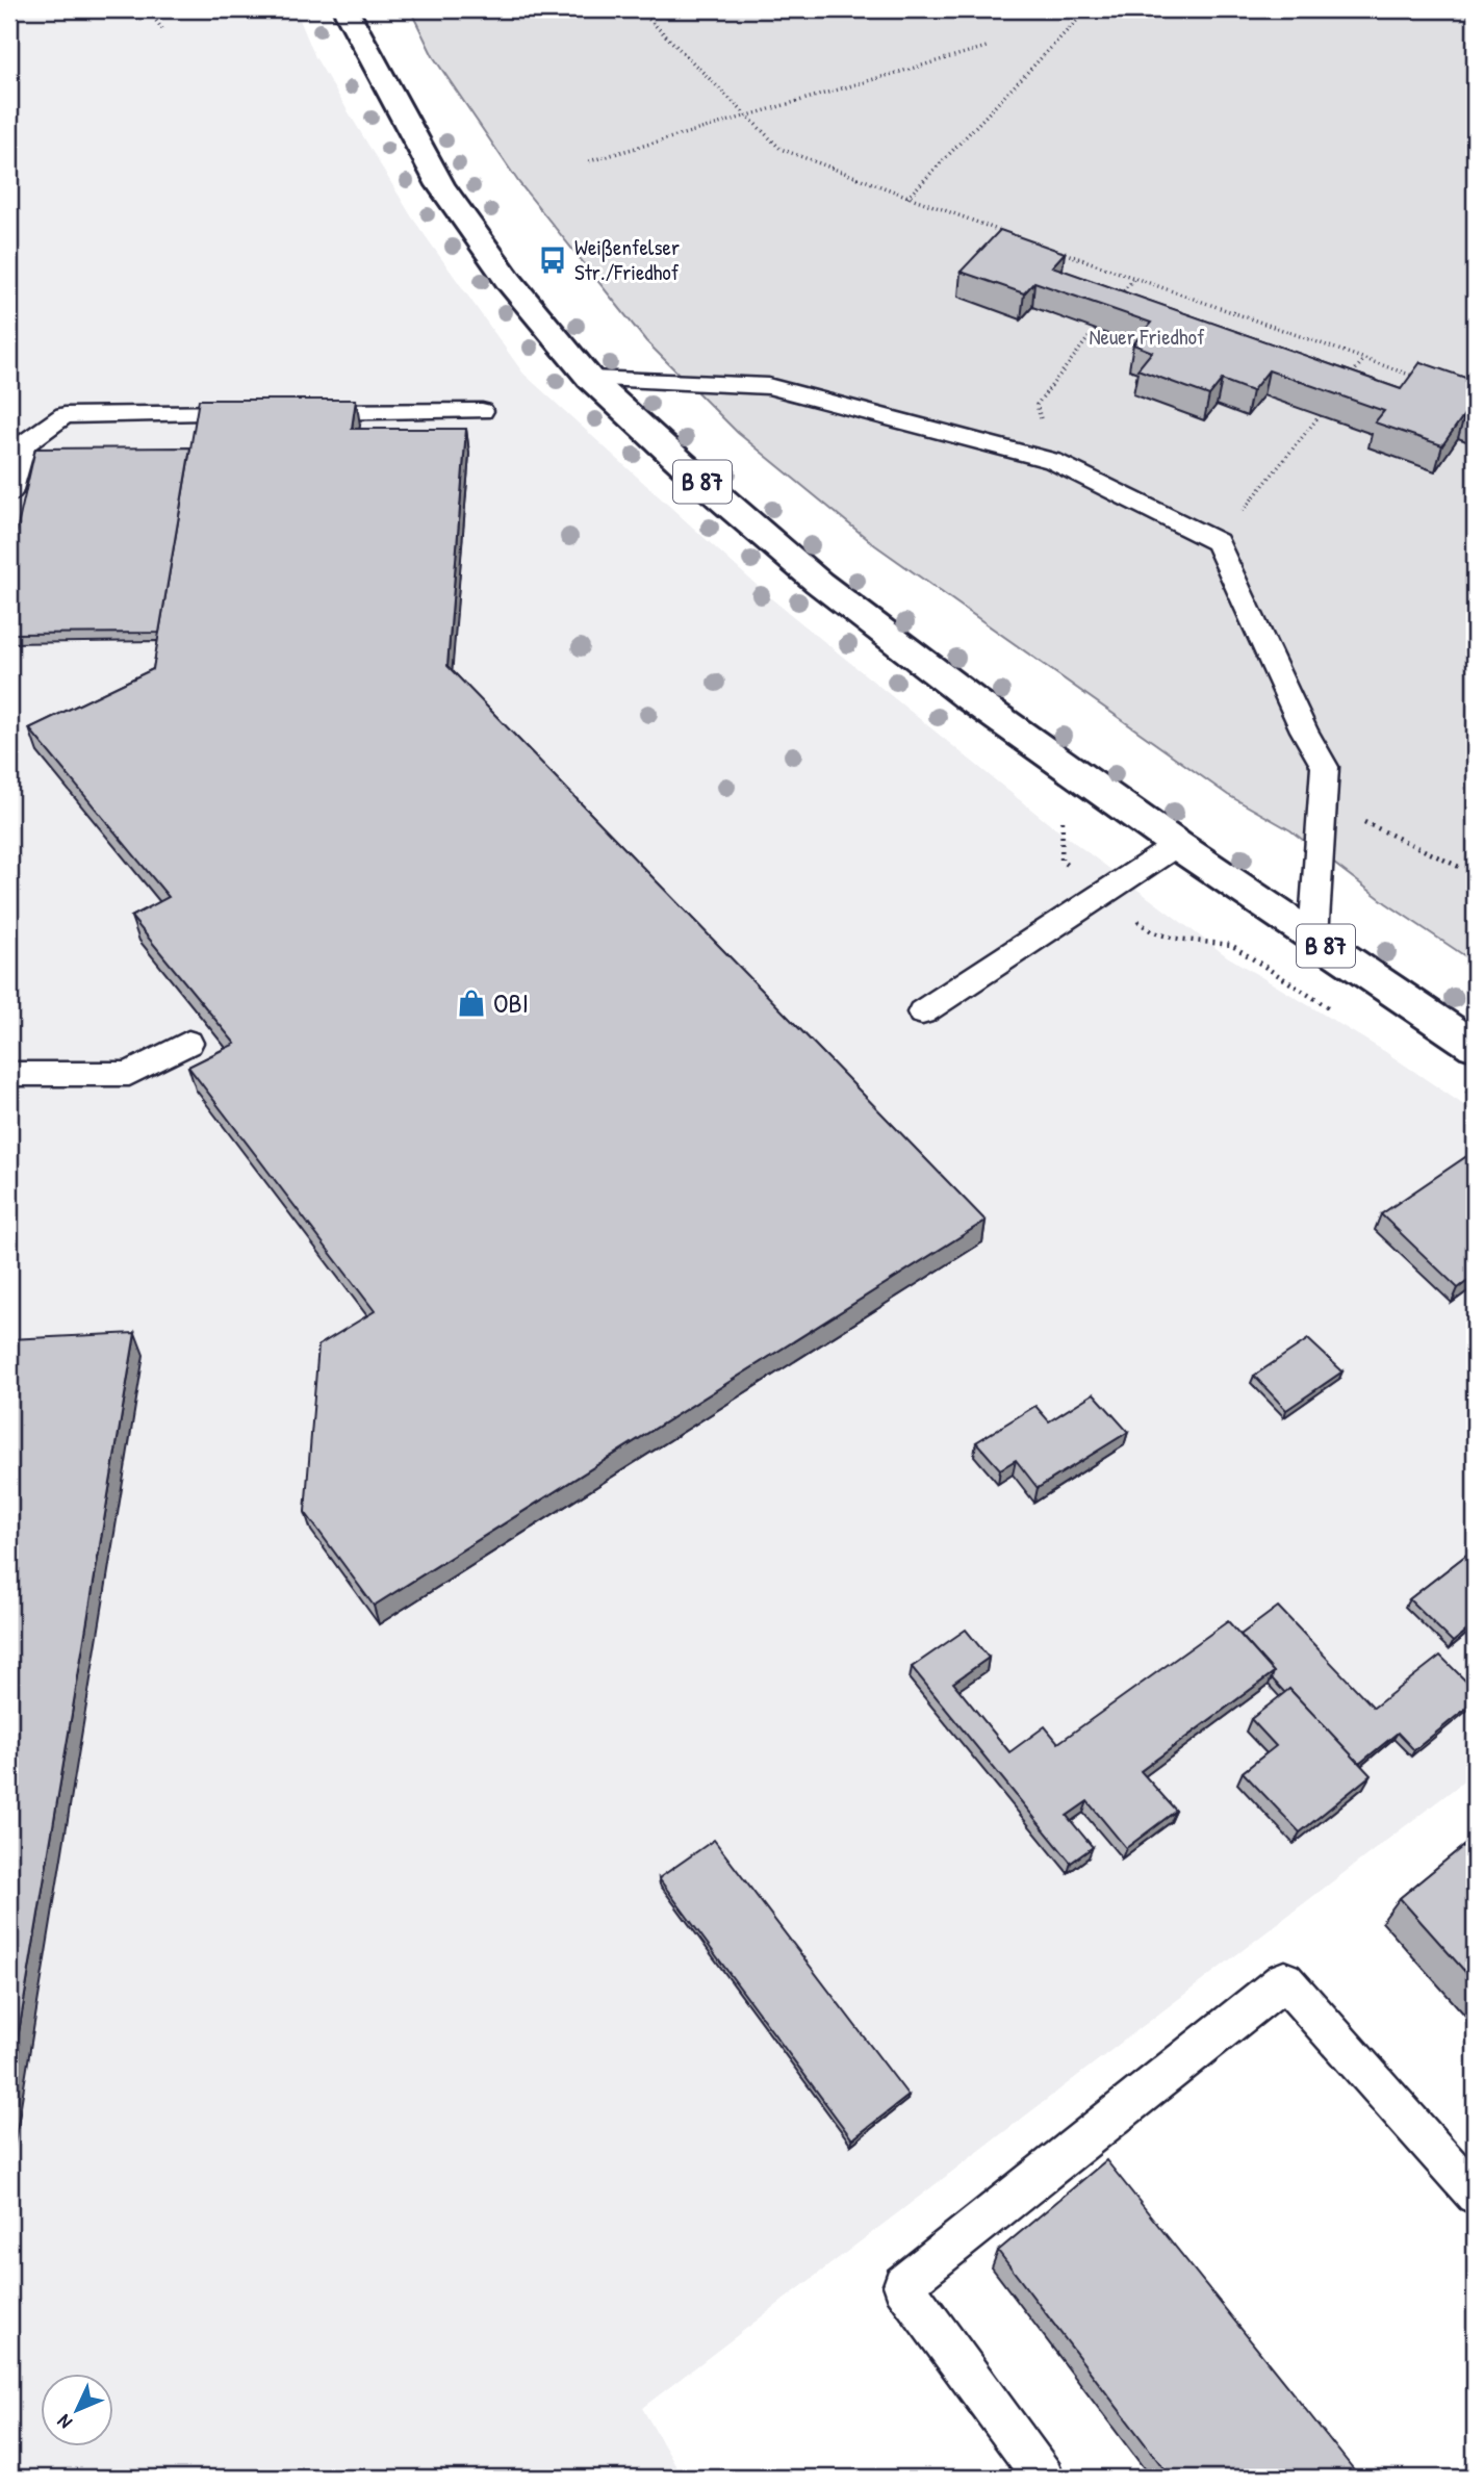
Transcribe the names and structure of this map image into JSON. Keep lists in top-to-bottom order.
{
  "streets": {
    "main road": ["B 87"]
  },
  "parks": ["Neuer Friedhof"],
  "places": {
    "bus stop": ["Weißenfelser Str./Friedhof"],
    "shop": ["OBI"]
  },
  "north": "bottom left"
}
